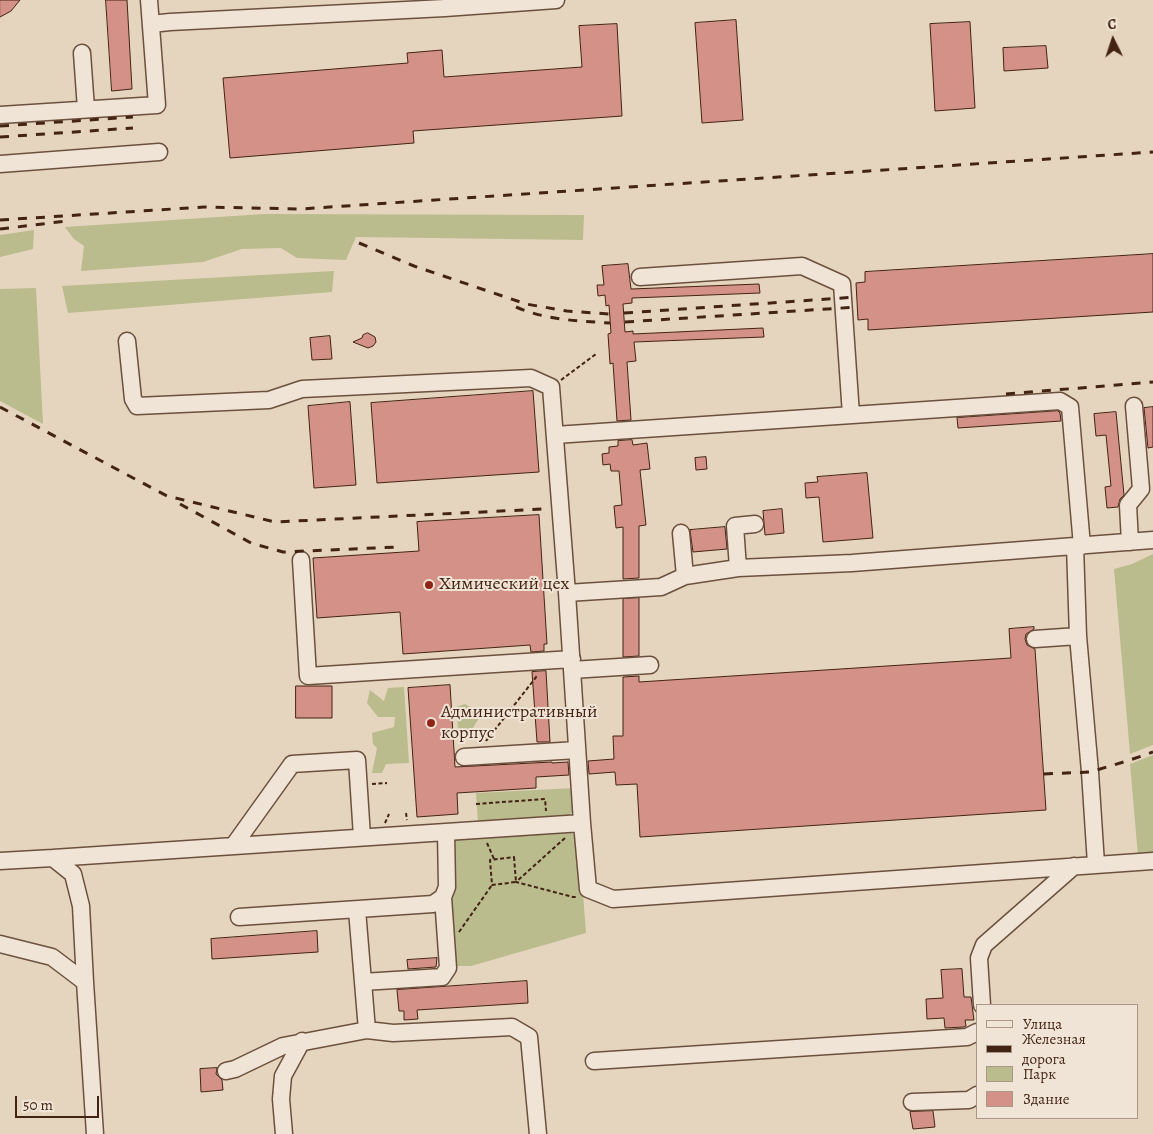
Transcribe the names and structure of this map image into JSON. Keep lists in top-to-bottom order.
{
  "places": ["Химический цех", "Административный корпус"],
  "legend": [
    "Улица",
    "Железная дорога",
    "Парк",
    "Здание"
  ],
  "scale_bar": "50 m",
  "north": "top"
}
